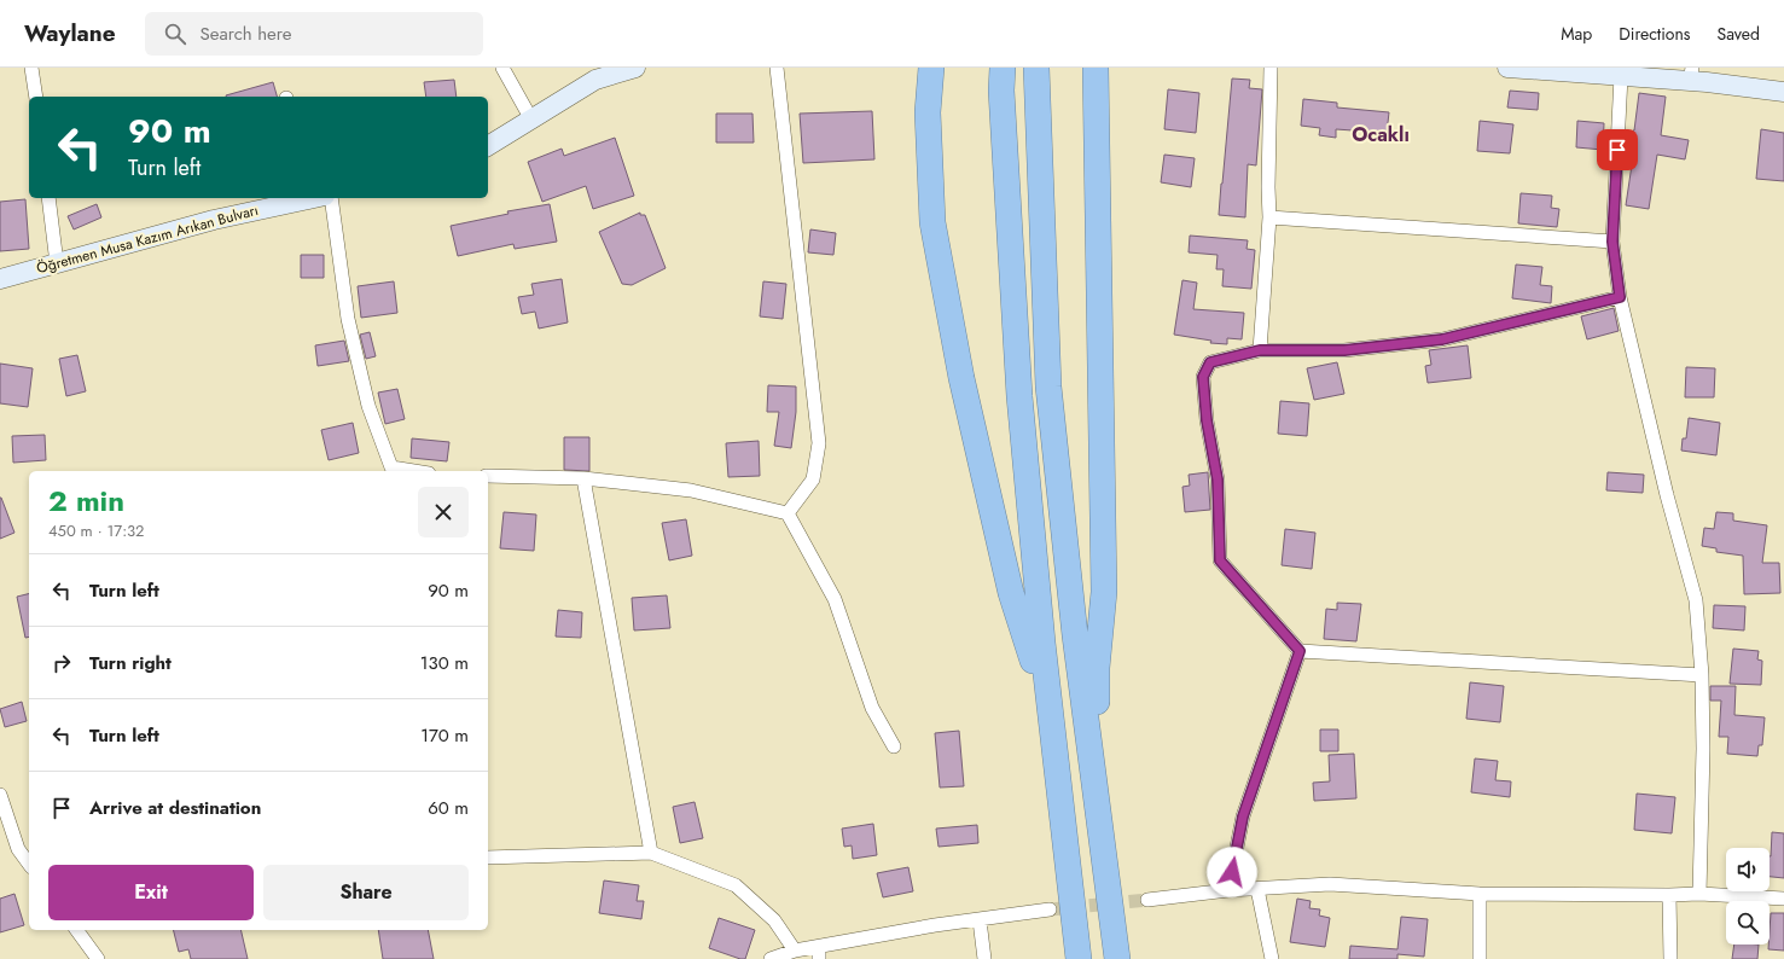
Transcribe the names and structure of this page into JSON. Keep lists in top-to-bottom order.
{
  "streets": {
    "street": ["Öğretmen Musa Kazım Arıkan Bulvarı"]
  },
  "districts": ["Ocaklı"],
  "page": {
    "header": "Waylane",
    "search": "Search here",
    "nav": ["Map", "Directions", "Saved"],
    "turn": ["90 m", "Turn left"],
    "heading": ["2 min", "450 m · 17:32"],
    "list": [
      {
        "name": "Turn left",
        "value": "90 m"
      },
      {
        "name": "Turn right",
        "value": "130 m"
      },
      {
        "name": "Turn left",
        "value": "170 m"
      },
      {
        "name": "Arrive at destination",
        "value": "60 m"
      }
    ],
    "buttons": ["Exit", "Share"]
  }
}
